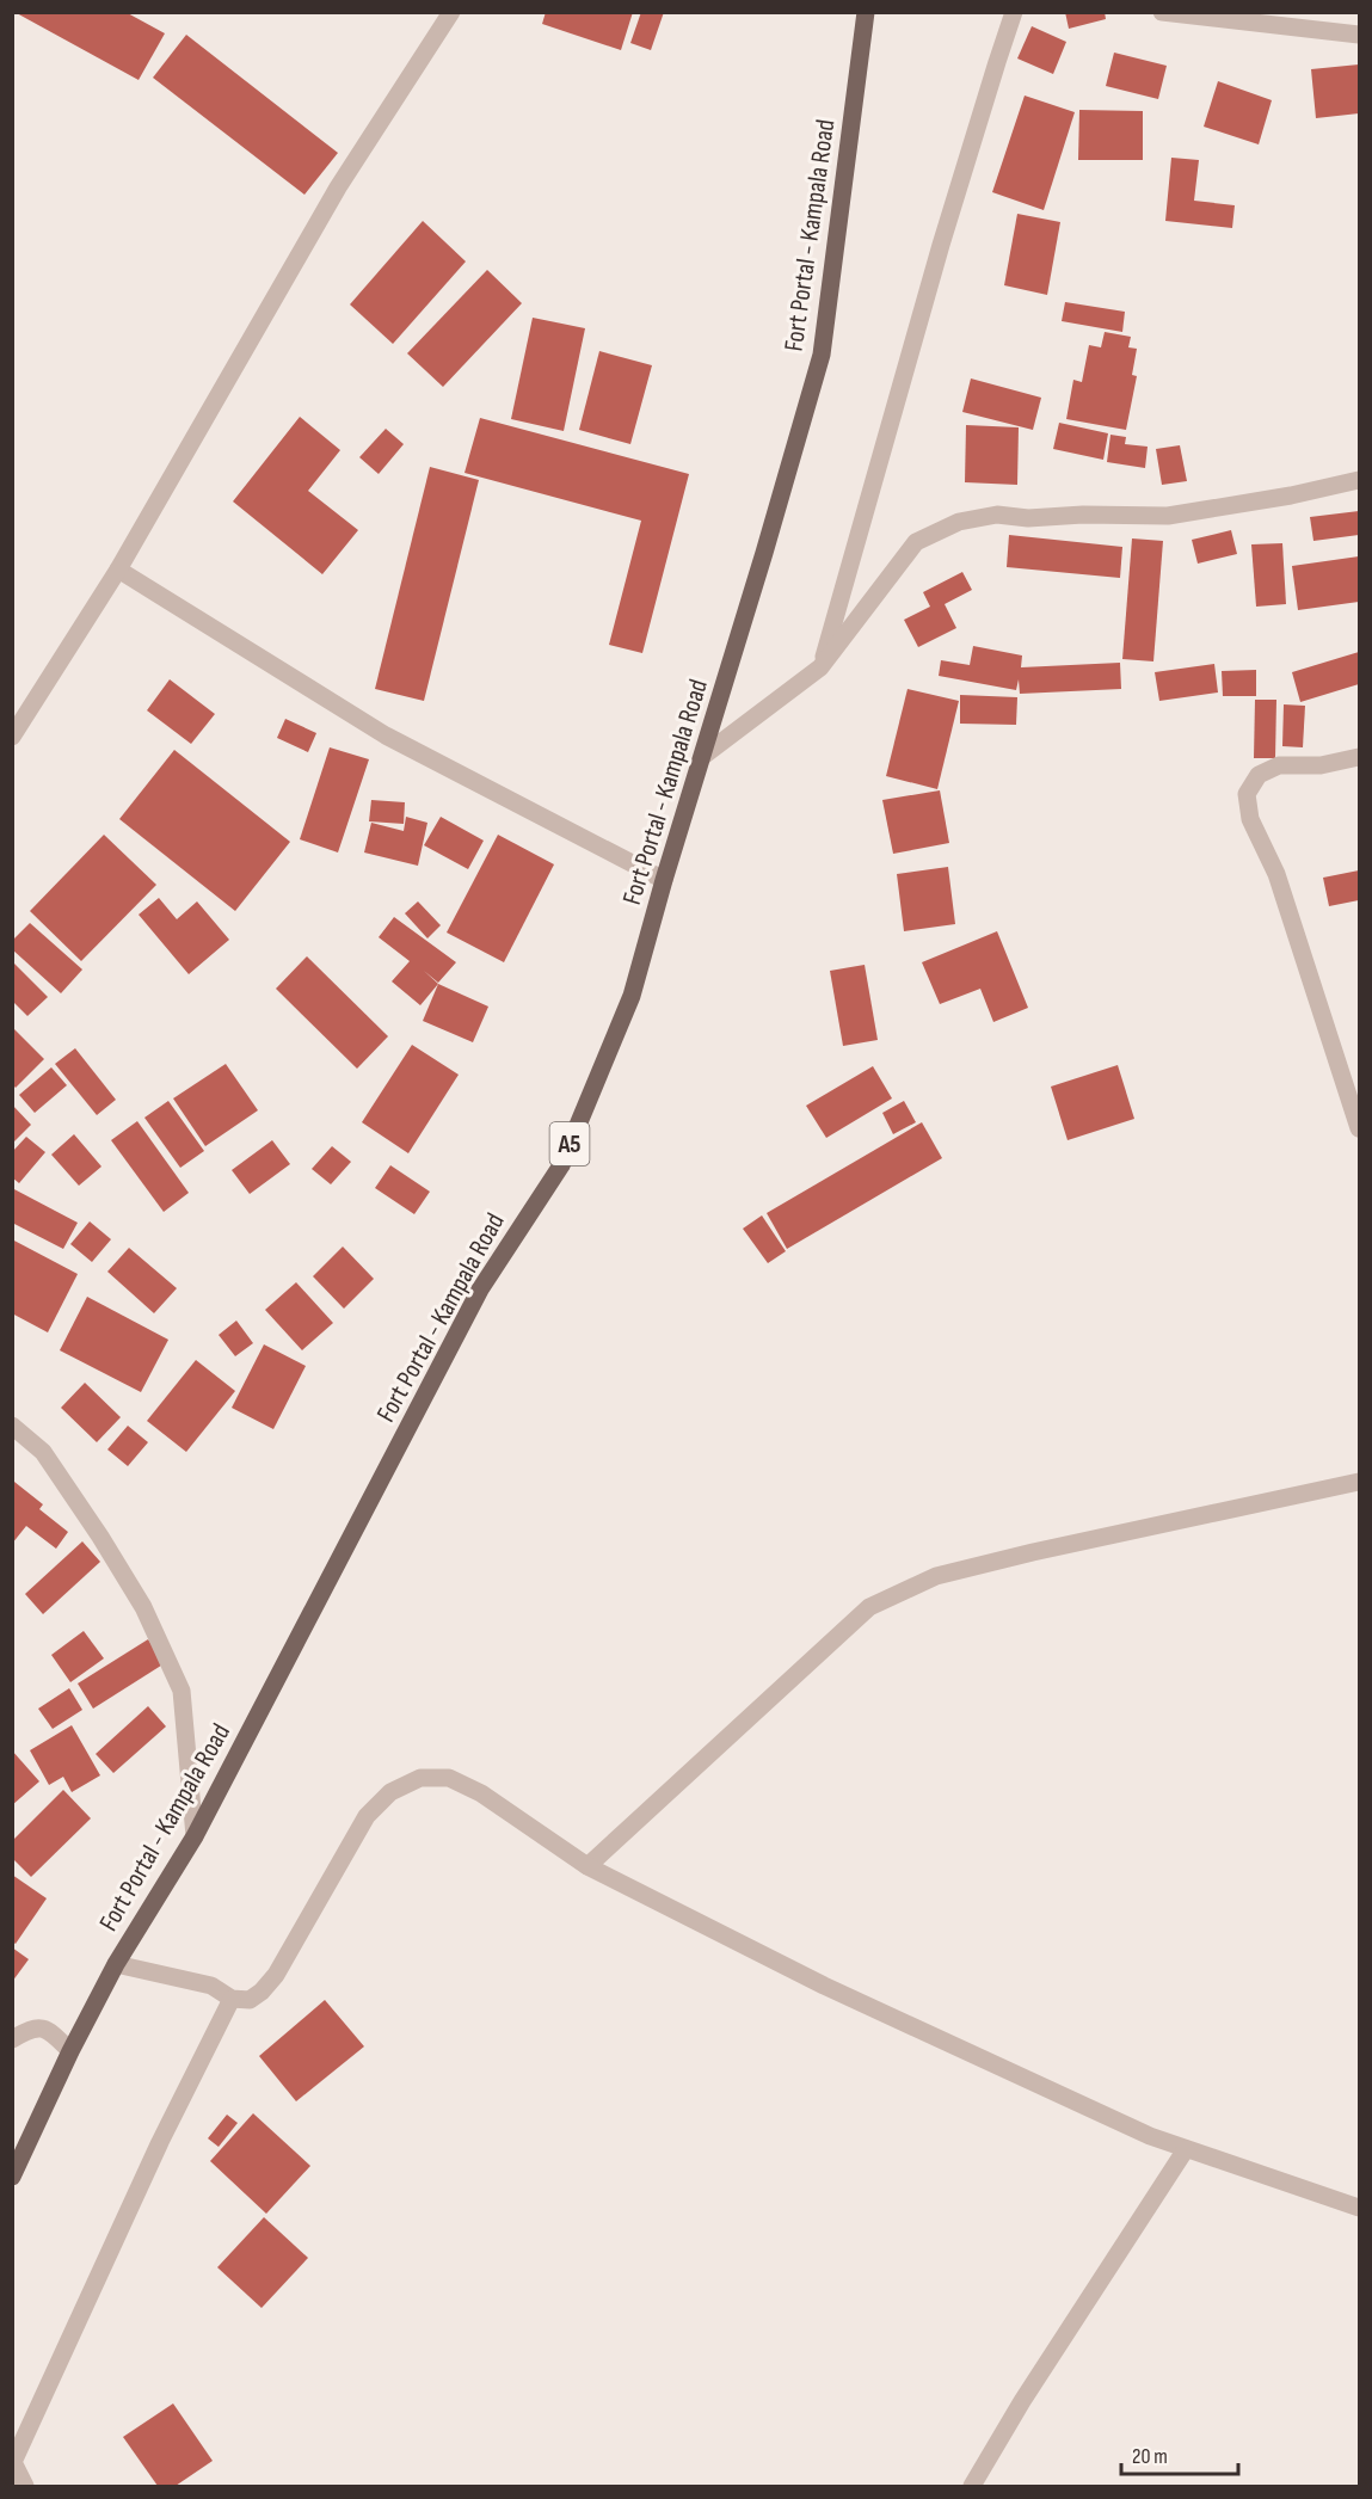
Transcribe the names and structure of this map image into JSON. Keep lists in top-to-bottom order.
{
  "streets": {
    "main road": ["Fort Portal - Kampala Road", "A5"]
  },
  "scale_bar": "20 m"
}
